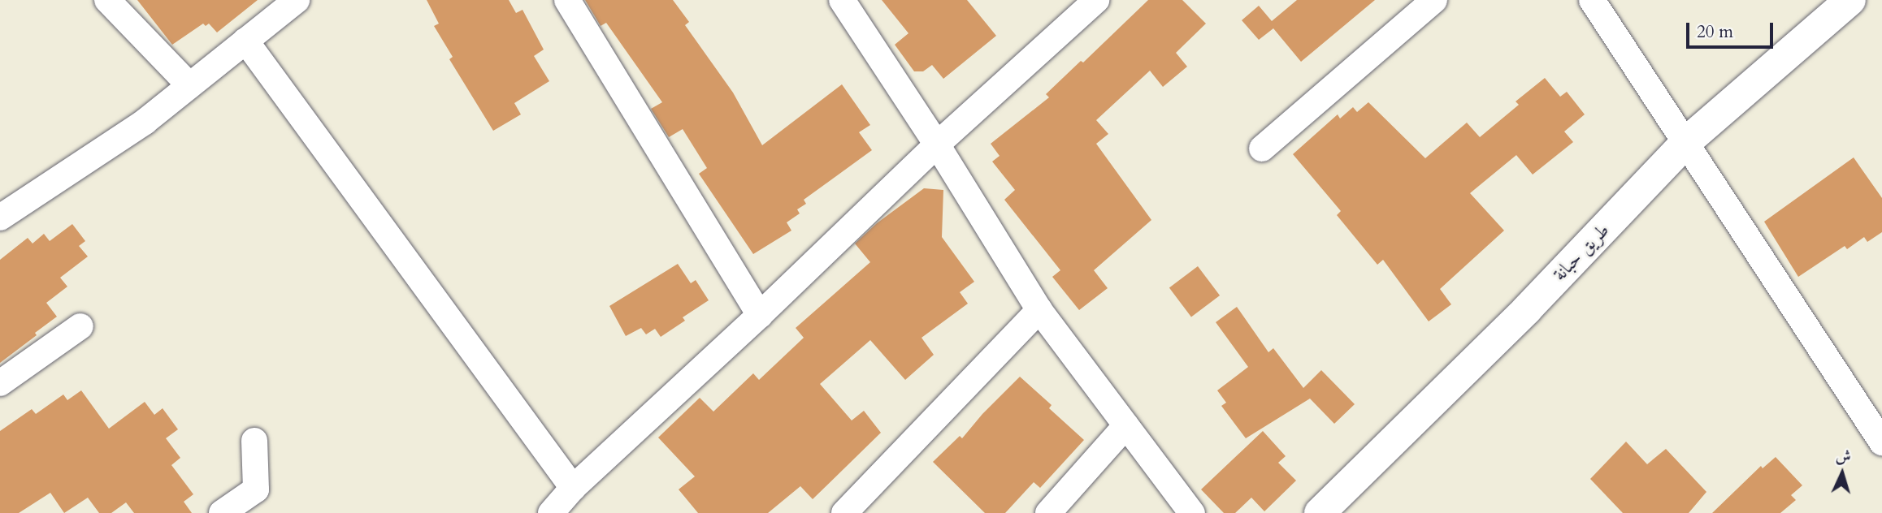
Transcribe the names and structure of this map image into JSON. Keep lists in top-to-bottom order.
{
  "streets": {
    "street": ["طريق حبانة"]
  },
  "scale_bar": "20 m",
  "north": "top"
}
